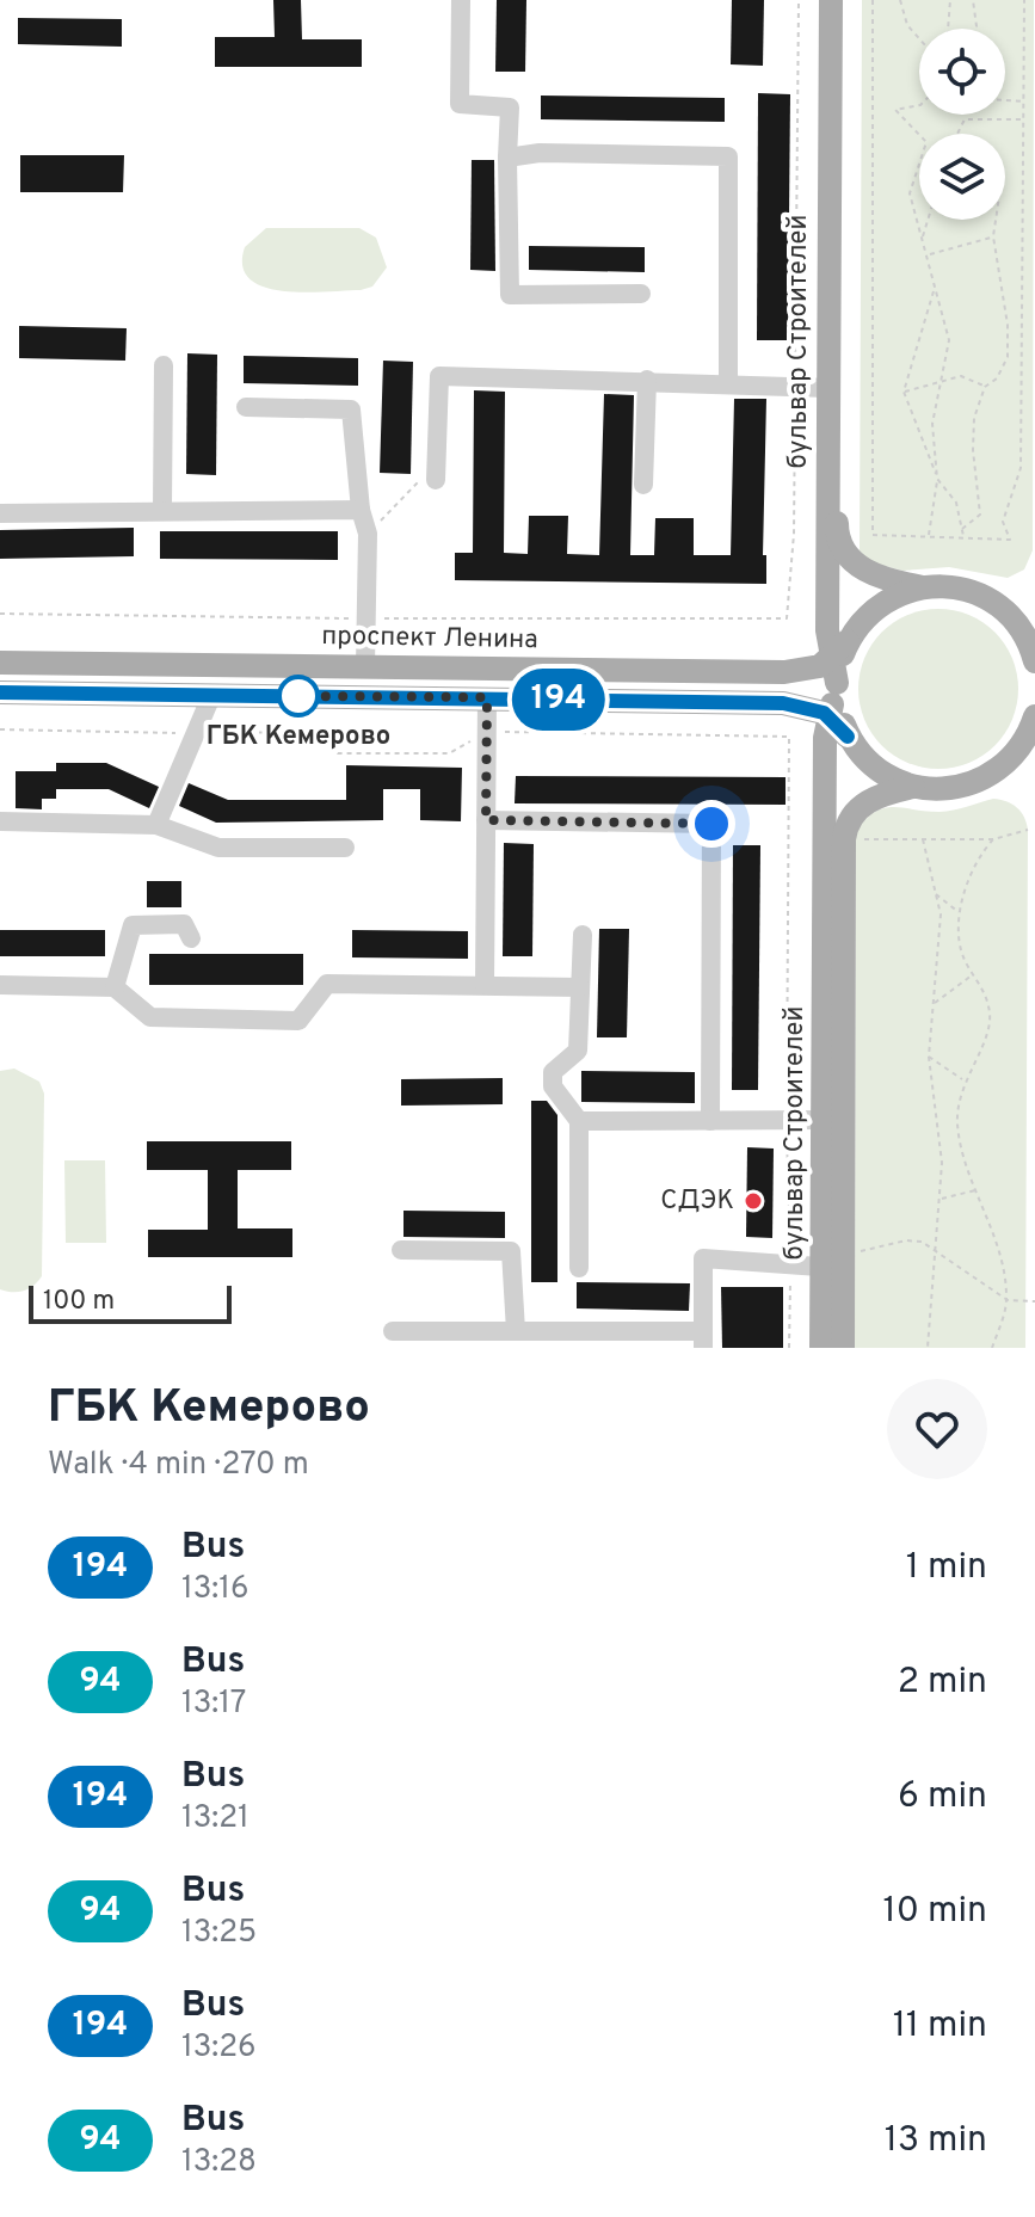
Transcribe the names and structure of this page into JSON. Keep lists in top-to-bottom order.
{
  "streets": {
    "main road": ["бульвар Строителей", "проспект Ленина"]
  },
  "crossings": [
    ["бульвар Строителей", "проспект Ленина"]
  ],
  "places": ["ГБК Кемерово", "СДЭК"],
  "lines": ["bus line 194"],
  "scale_bar": "100 m",
  "page": {
    "on_map": "194",
    "scale": "100 m",
    "heading": ["ГБК Кемерово", "Walk · 4 min · 270 m"],
    "list": [
      {
        "mark": "194",
        "name": "Bus",
        "note": "13:16",
        "value": "1 min"
      },
      {
        "mark": "94",
        "name": "Bus",
        "note": "13:17",
        "value": "2 min"
      },
      {
        "mark": "194",
        "name": "Bus",
        "note": "13:21",
        "value": "6 min"
      },
      {
        "mark": "94",
        "name": "Bus",
        "note": "13:25",
        "value": "10 min"
      },
      {
        "mark": "194",
        "name": "Bus",
        "note": "13:26",
        "value": "11 min"
      },
      {
        "mark": "94",
        "name": "Bus",
        "note": "13:28",
        "value": "13 min"
      }
    ]
  }
}
